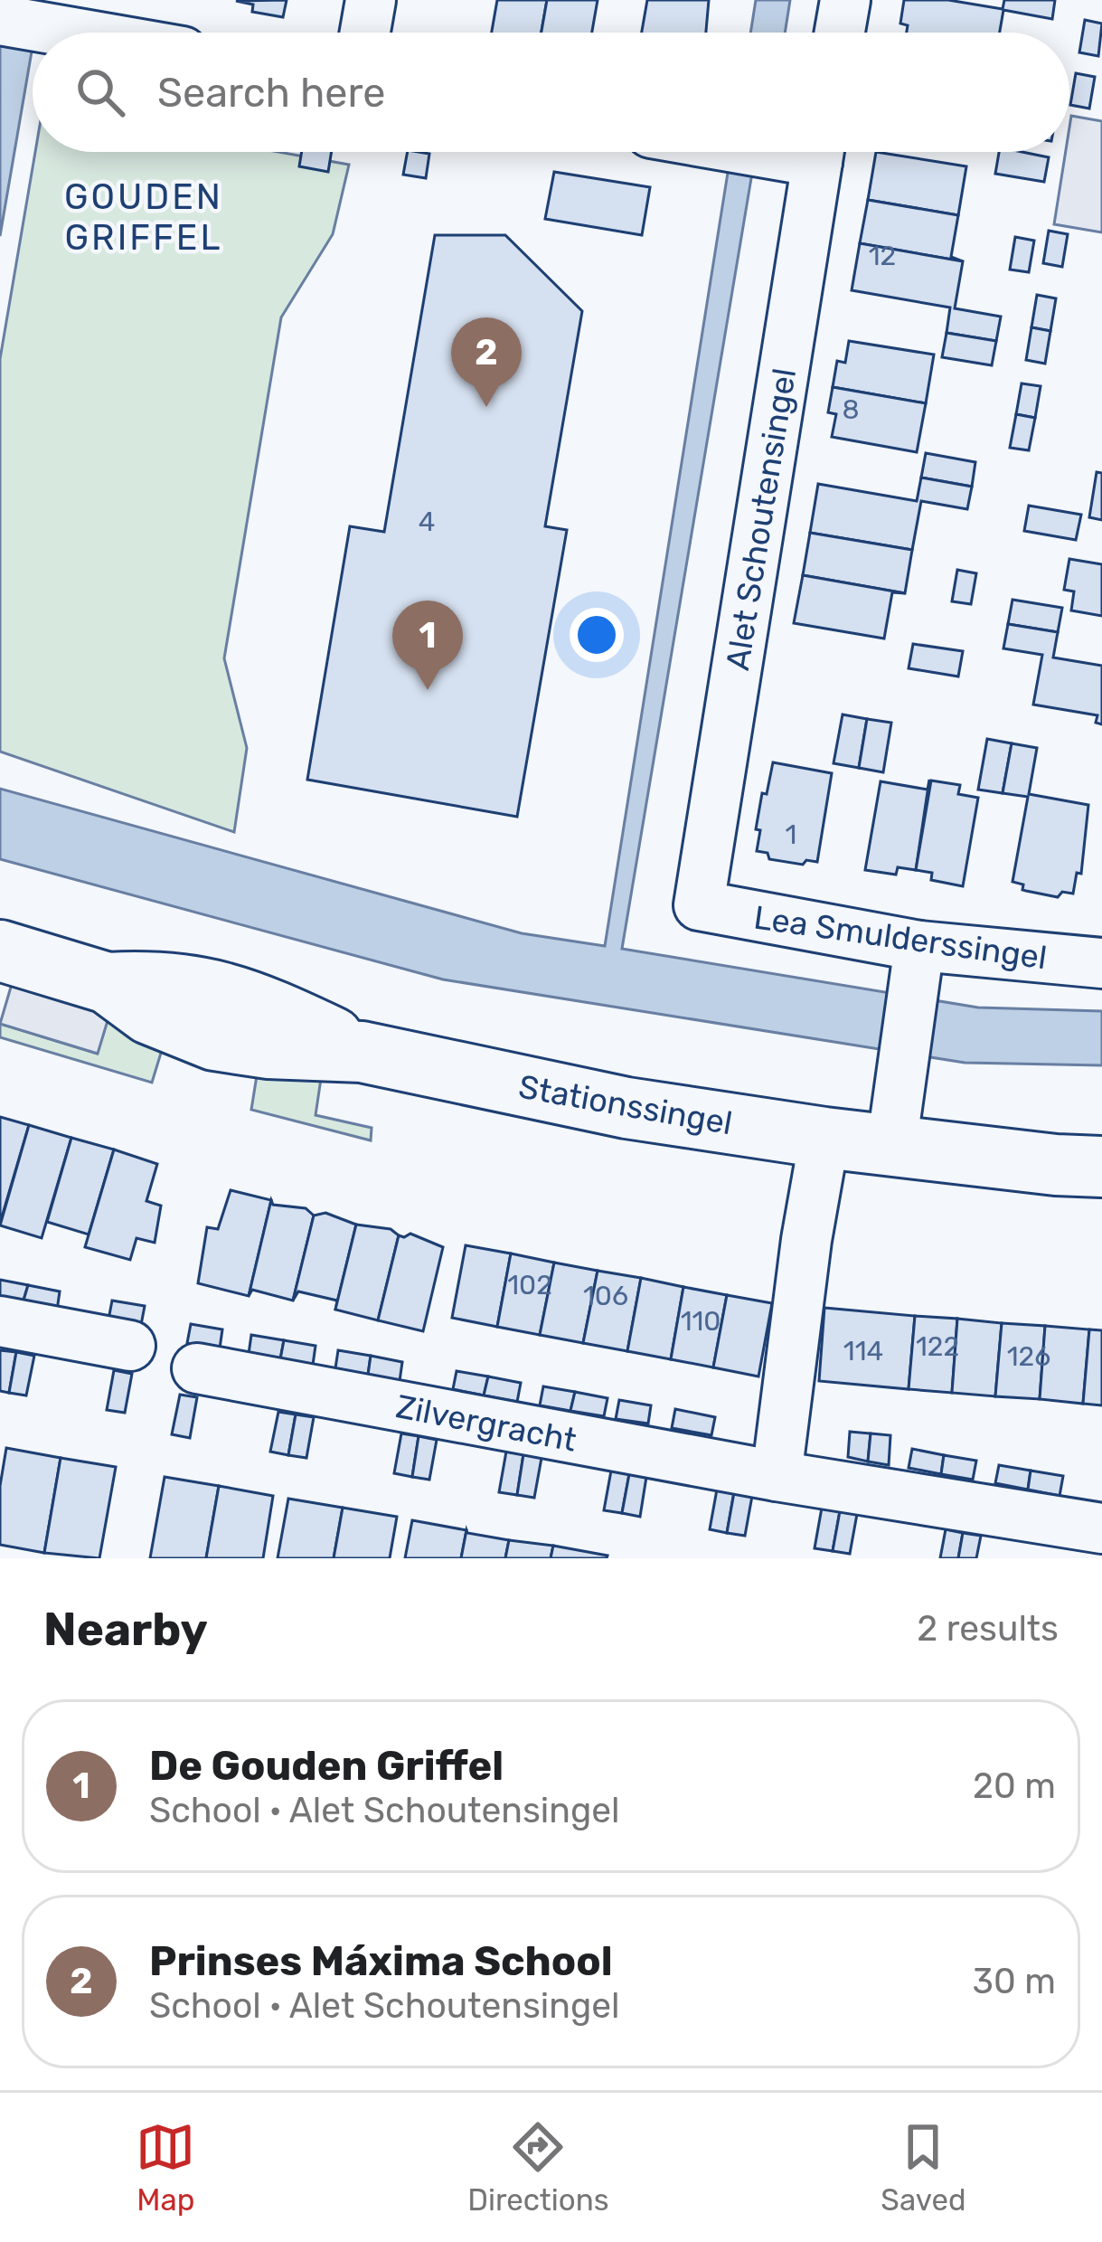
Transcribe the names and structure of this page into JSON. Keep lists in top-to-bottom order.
{
  "streets": {
    "street": [
      "Alet Schoutensingel",
      "Lea Smulderssingel",
      "Stationssingel",
      "Zilvergracht"
    ]
  },
  "crossings": [
    ["Alet Schoutensingel", "Lea Smulderssingel"]
  ],
  "districts": ["GOUDEN GRIFFEL"],
  "house_numbers": [
    "12",
    "8",
    "4",
    "1",
    "102",
    "106",
    "110",
    "122",
    "114",
    "126"
  ],
  "page": {
    "search": "Search here",
    "pins": ["2", "1"],
    "heading": ["Nearby", "2 results"],
    "list": [
      {
        "mark": "1",
        "name": "De Gouden Griffel",
        "note": "School · Alet Schoutensingel",
        "value": "20 m"
      },
      {
        "mark": "2",
        "name": "Prinses Máxima School",
        "note": "School · Alet Schoutensingel",
        "value": "30 m"
      }
    ],
    "nav": ["Map", "Directions", "Saved"]
  }
}
